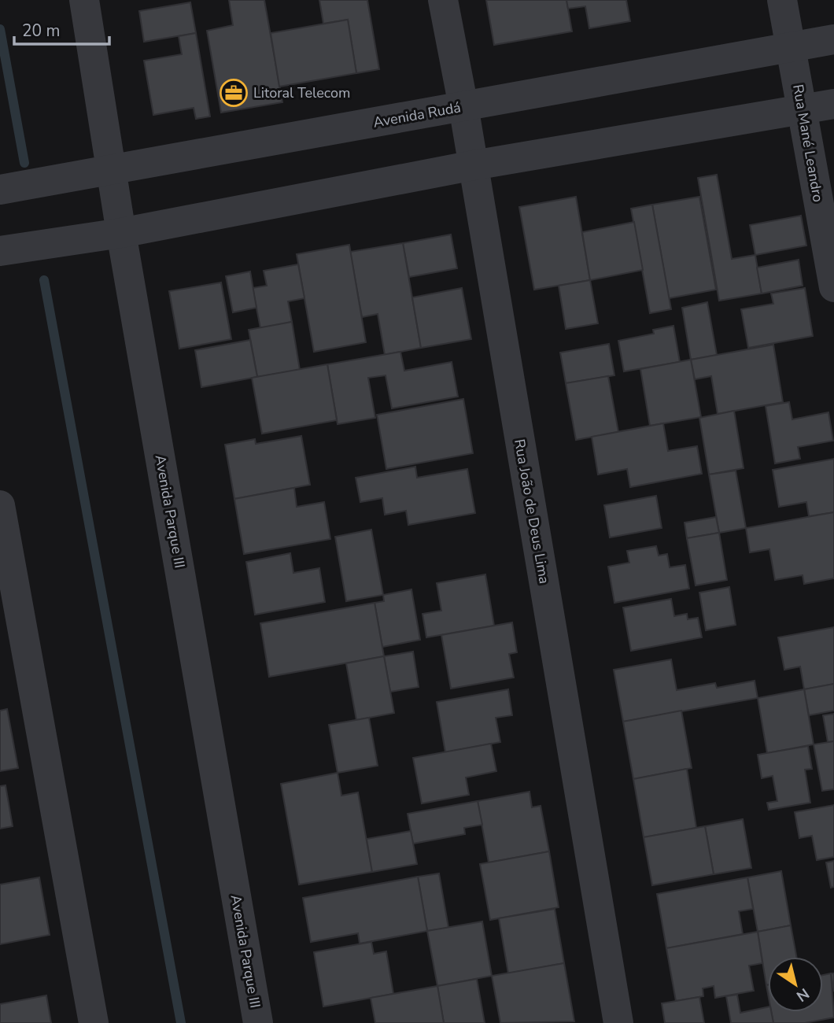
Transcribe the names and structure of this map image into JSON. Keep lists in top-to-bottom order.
{
  "streets": {
    "street": [
      "Avenida Rudá",
      "Rua Mané Leandro",
      "Avenida Parque III",
      "Rua João de Deus Lima"
    ]
  },
  "crossings": [
    ["Avenida Rudá", "Rua Mané Leandro"],
    ["Avenida Rudá", "Avenida Parque III"],
    ["Avenida Rudá", "Rua João de Deus Lima"]
  ],
  "places": {
    "office": ["Litoral Telecom"]
  },
  "scale_bar": "20 m",
  "north": "bottom right"
}
